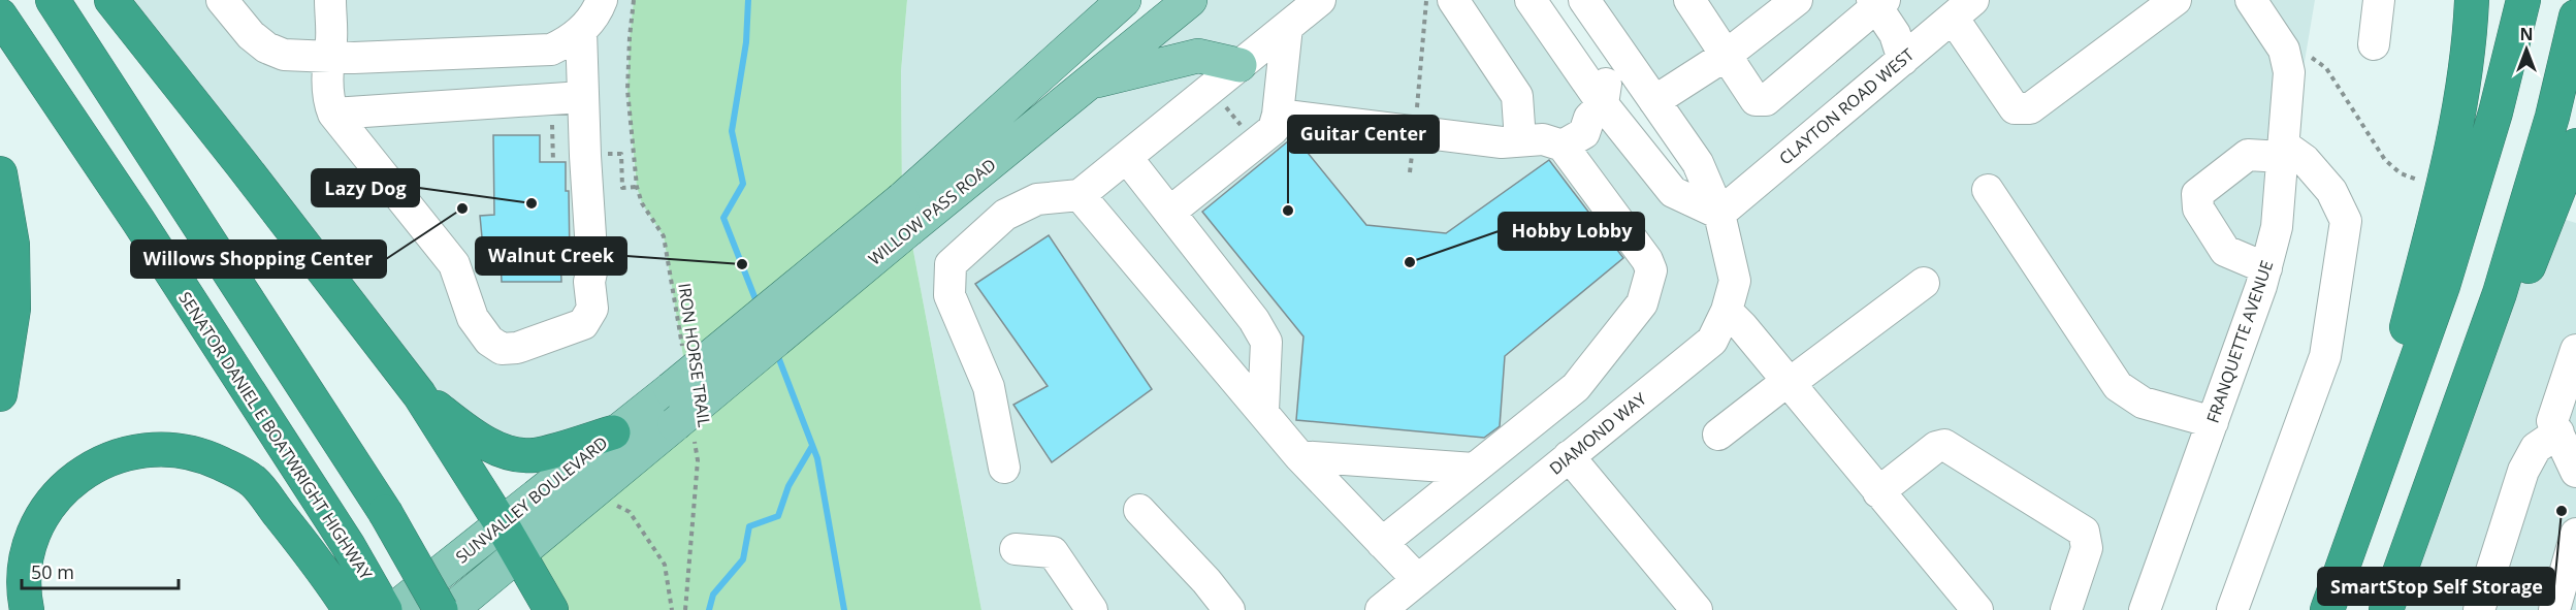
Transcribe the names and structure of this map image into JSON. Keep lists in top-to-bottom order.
{
  "streets": {
    "highway": ["SENATOR DANIEL E BOATWRIGHT HIGHWAY"],
    "main road": ["WILLOW PASS ROAD", "SUNVALLEY BOULEVARD"],
    "street": ["CLAYTON ROAD WEST", "FRANQUETTE AVENUE", "DIAMOND WAY"],
    "path": ["IRON HORSE TRAIL"]
  },
  "crossings": [
    ["CLAYTON ROAD WEST", "DIAMOND WAY"],
    ["WILLOW PASS ROAD", "IRON HORSE TRAIL"],
    ["WILLOW PASS ROAD", "SUNVALLEY BOULEVARD"],
    ["IRON HORSE TRAIL", "SUNVALLEY BOULEVARD"]
  ],
  "places": [
    "Lazy Dog",
    "Willows Shopping Center",
    "Guitar Center",
    "Hobby Lobby",
    "Walnut Creek",
    "SmartStop Self Storage"
  ],
  "scale_bar": "50 m",
  "north": "top"
}
